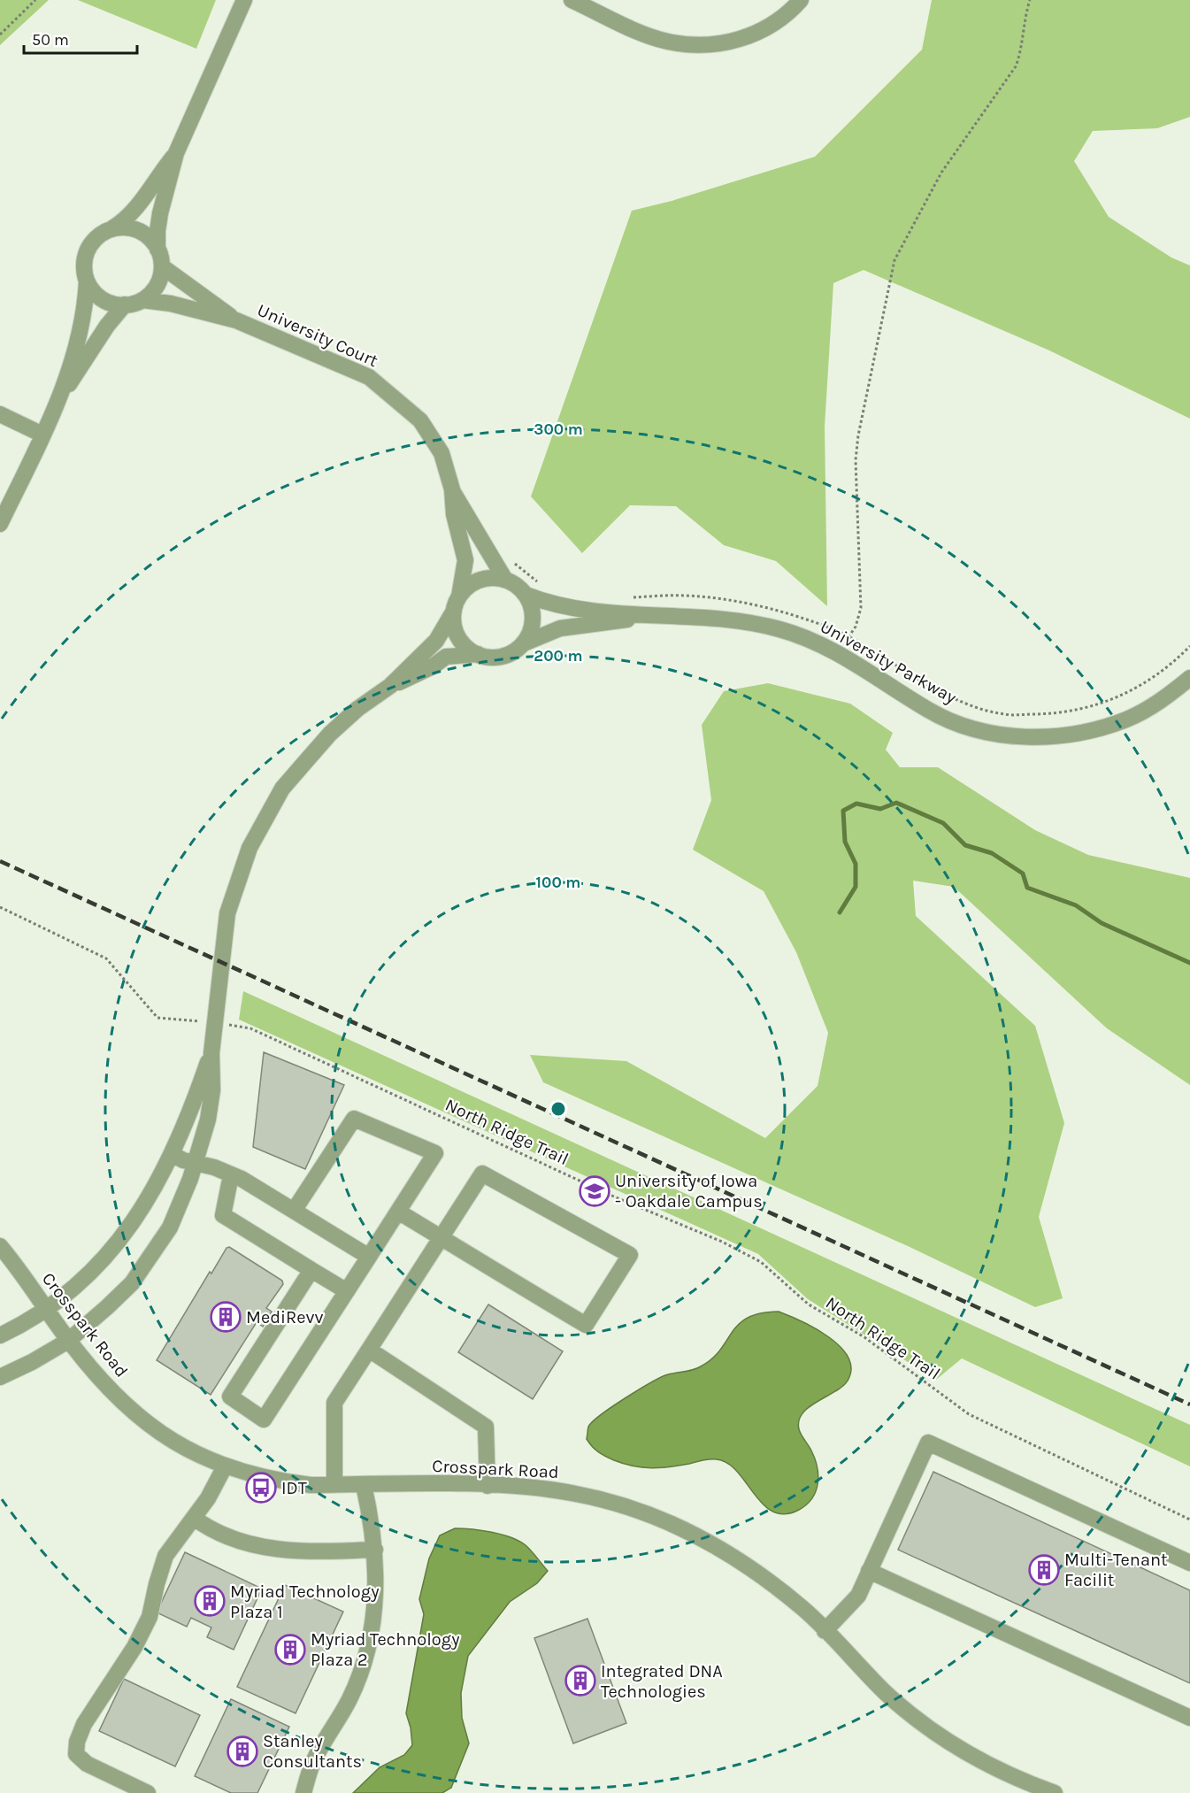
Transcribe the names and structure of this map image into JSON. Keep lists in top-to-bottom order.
{
  "streets": {
    "street": ["University Court", "University Parkway", "Crosspark Road"],
    "path": ["North Ridge Trail"]
  },
  "crossings": [
    ["University Court", "University Parkway"]
  ],
  "places": {
    "school or university": ["University of Iowa - Oakdale Campus"],
    "building": [
      "MediRevv",
      "Multi-Tenant Facilit",
      "Myriad Technology Plaza 1",
      "Myriad Technology Plaza 2",
      "Integrated DNA Technologies",
      "Stanley Consultants"
    ],
    "bus stop": ["IDT"]
  },
  "scale_bar": "50 m",
  "rings": ["300 m", "200 m", "100 m"]
}
